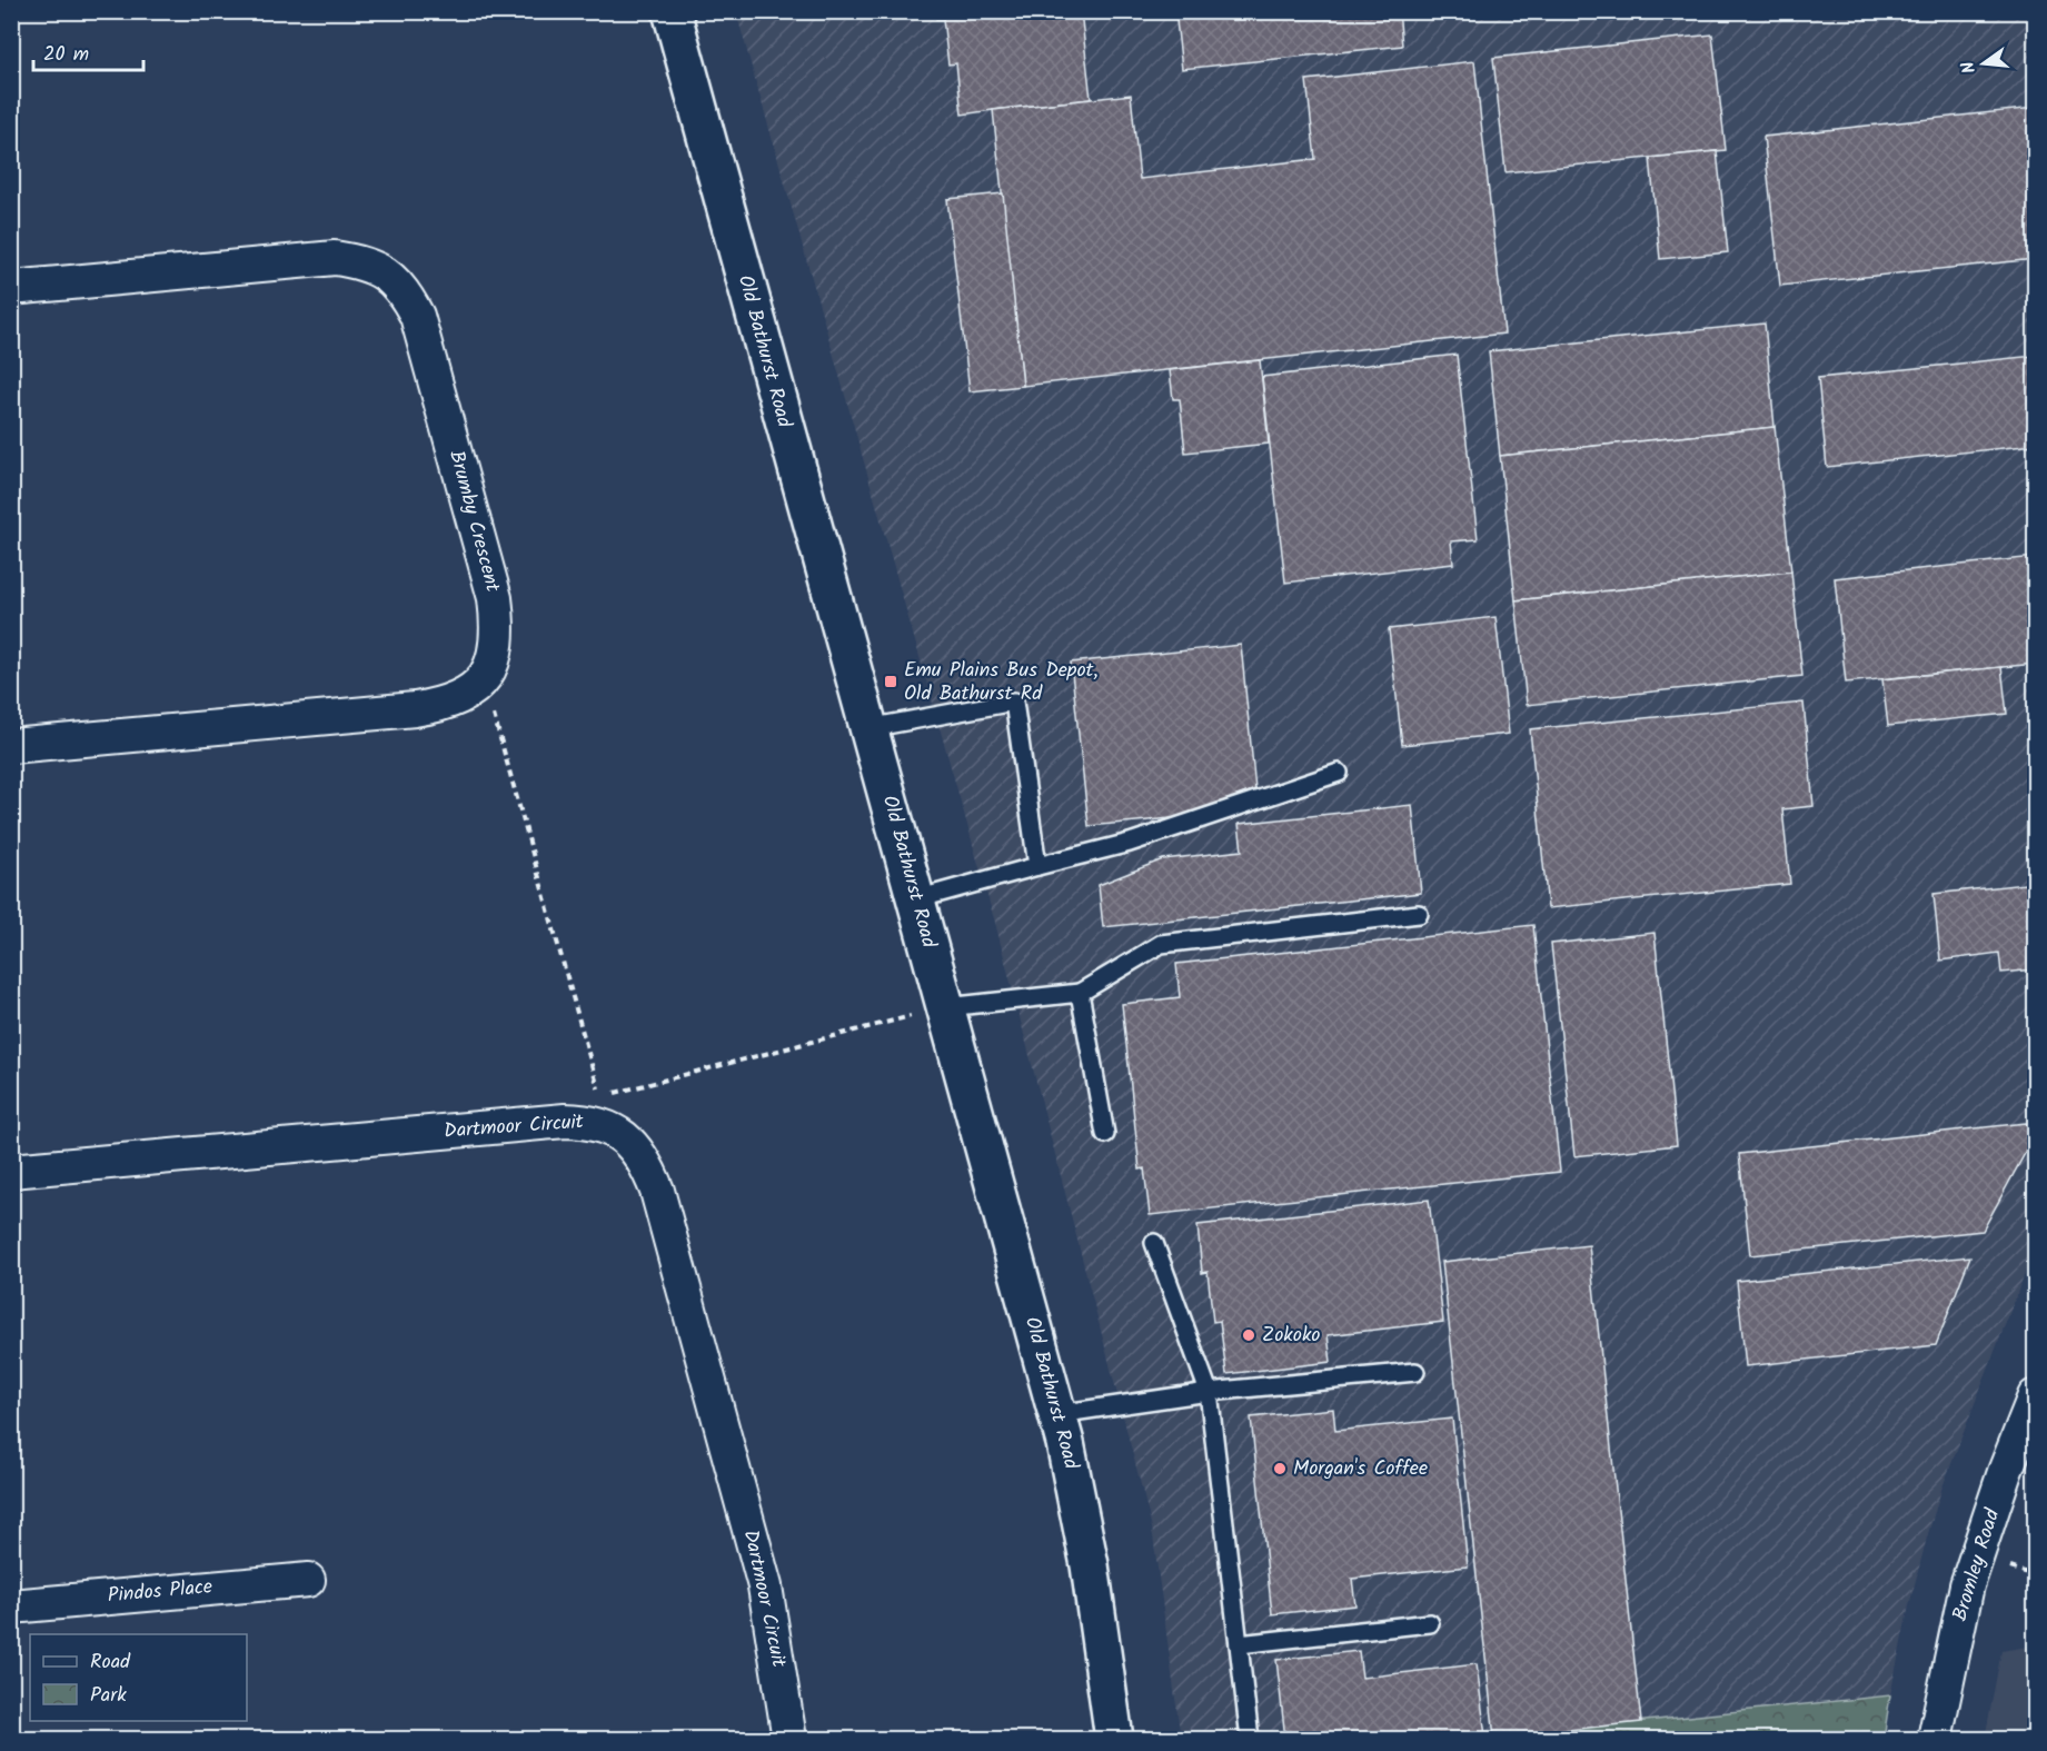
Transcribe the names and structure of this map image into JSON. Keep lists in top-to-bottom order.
{
  "streets": {
    "main road": ["Old Bathurst Road"],
    "street": [
      "Brumby Crescent",
      "Dartmoor Circuit",
      "Bromley Road",
      "Pindos Place"
    ]
  },
  "places": {
    "transit": ["Emu Plains Bus Depot, Old Bathurst Rd"],
    "other": ["Zokoko", "Morgan's Coffee"]
  },
  "legend": ["Road", "Park"],
  "scale_bar": "20 m",
  "north": "left"
}
